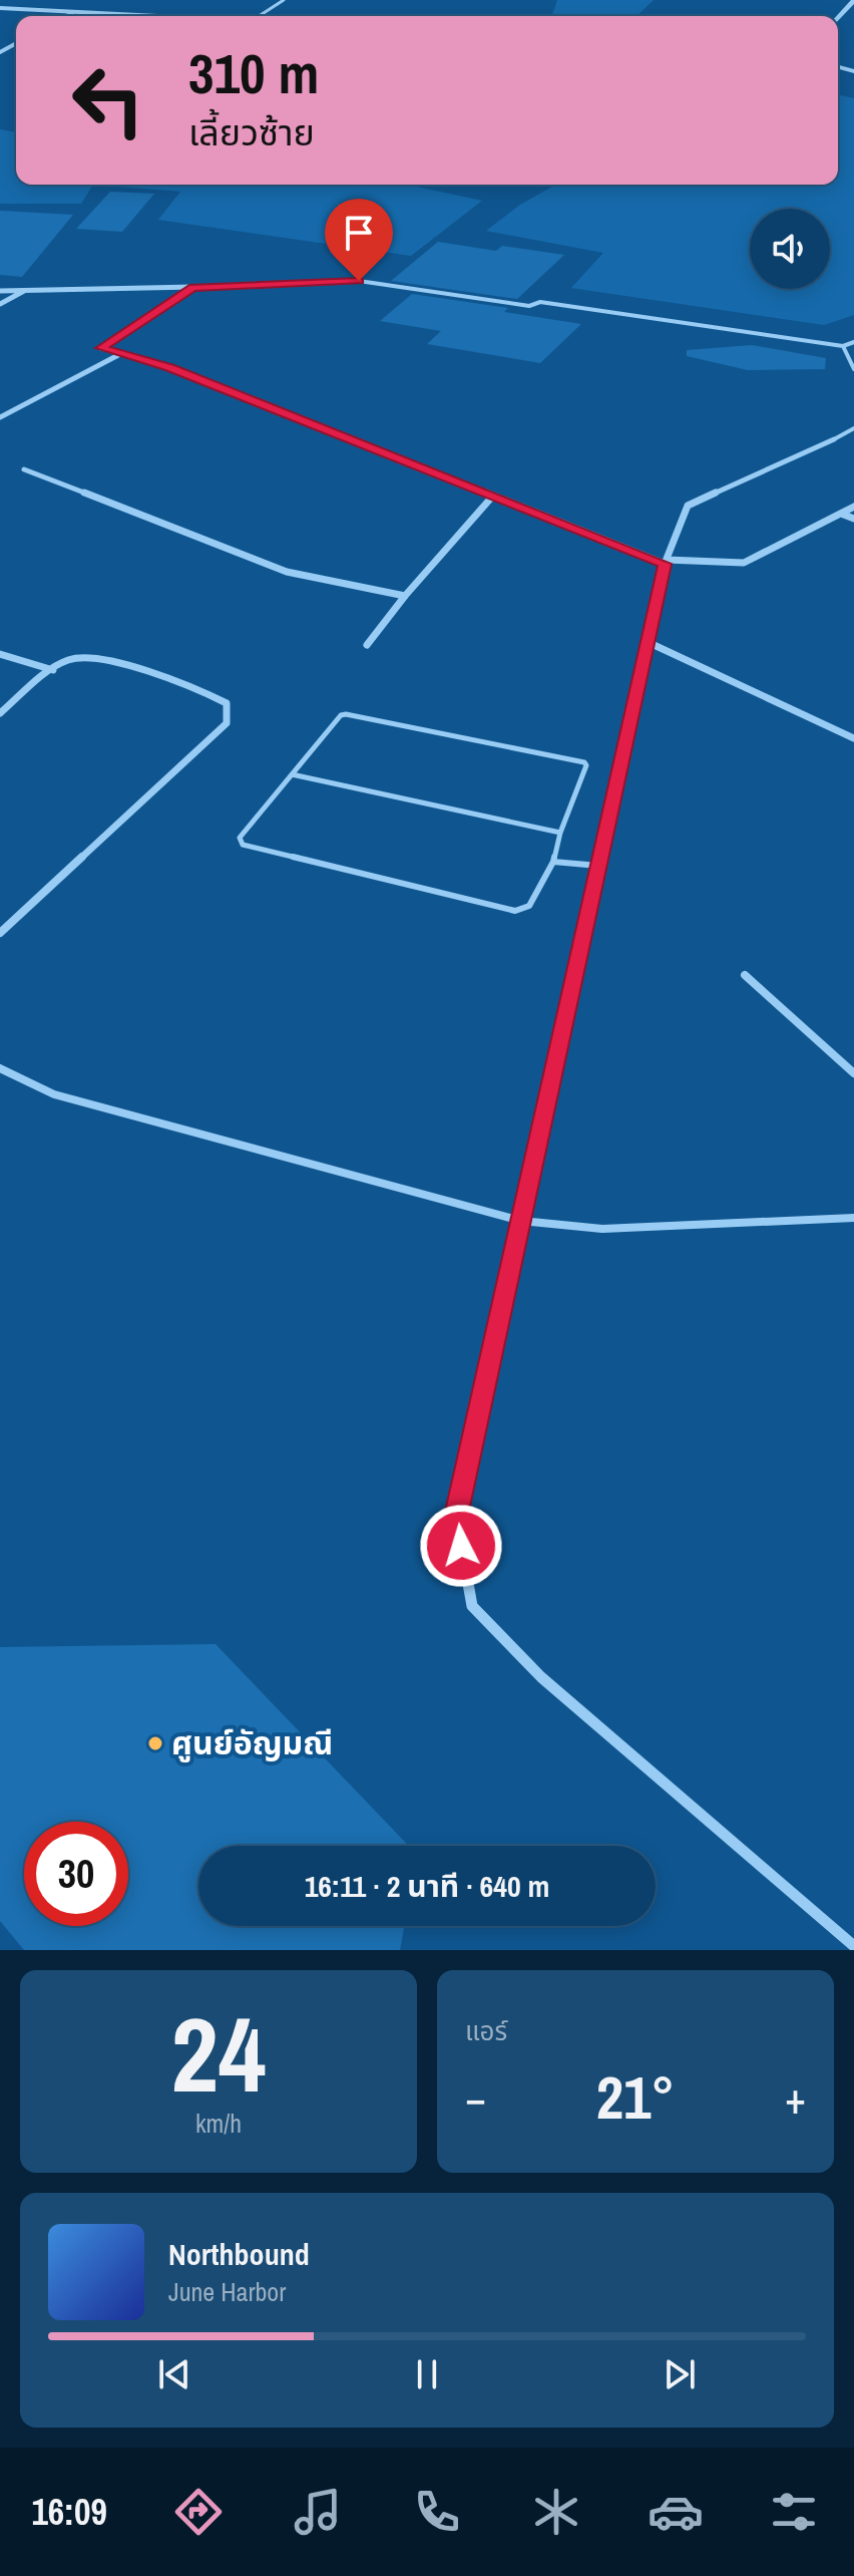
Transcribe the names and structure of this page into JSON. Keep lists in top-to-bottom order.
{
  "places": ["ศูนย์อัญมณี"],
  "page": {
    "turn": ["310 m", "เลี้ยวซ้าย"],
    "limit": "30",
    "trip": "16:11 · 2 นาที · 640 m",
    "tile": [
      ["24", "km/h"],
      "แอร์"
    ],
    "heat": ["−", "21°", "+"],
    "song": ["Northbound", "June Harbor"],
    "tabs": "16:09"
  }
}
